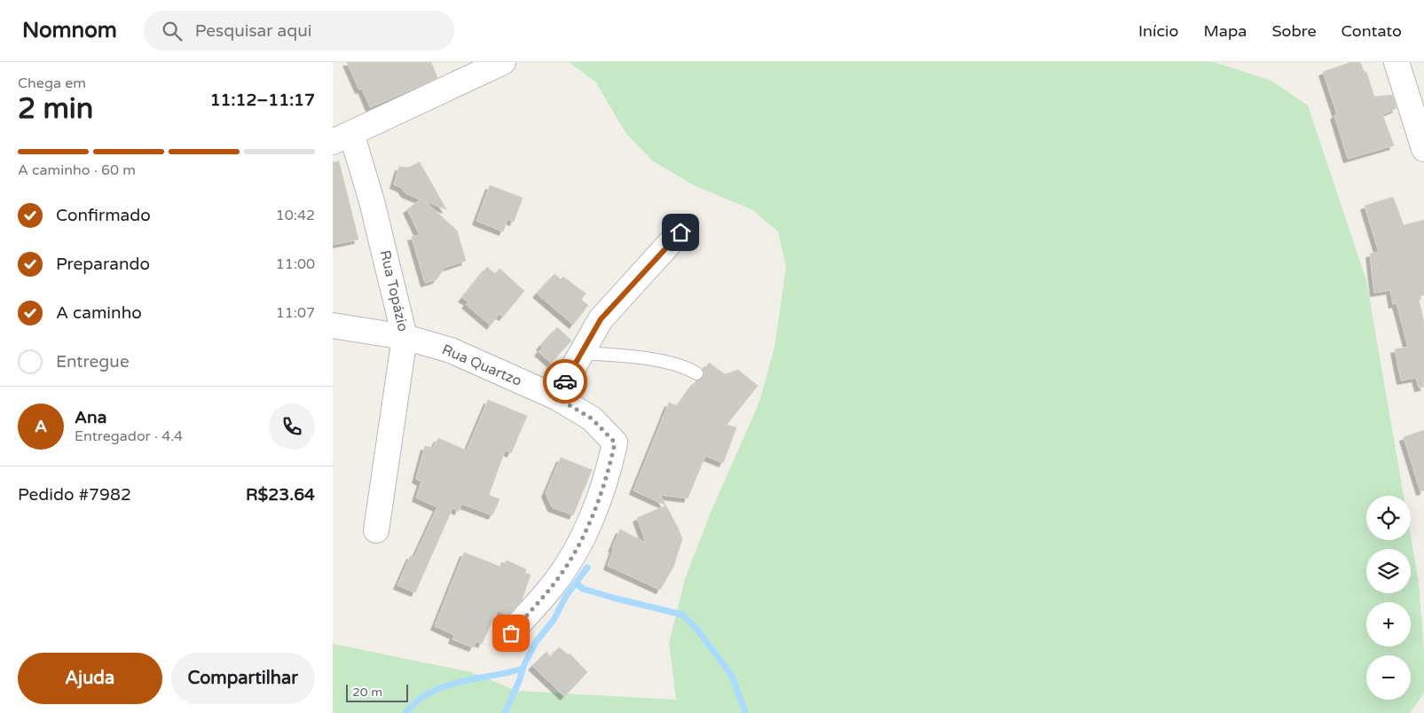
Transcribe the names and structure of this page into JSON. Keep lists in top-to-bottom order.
{
  "streets": {
    "street": ["Rua Topázio", "Rua Quartzo"]
  },
  "crossings": [
    ["Rua Topázio", "Rua Quartzo"]
  ],
  "scale_bar": "20 m",
  "page": {
    "header": "Nomnom",
    "search": "Pesquisar aqui",
    "nav": [
      "Início",
      "Mapa",
      "Sobre",
      "Contato"
    ],
    "heading": ["2 min", "Chega em", "11:12–11:17"],
    "panel": [
      "Ana",
      "Entregador · 4.4",
      "Pedido #7982",
      "R$23.64"
    ],
    "bar": "A caminho · 60 m",
    "list": [
      ["Confirmado", "10:42"],
      ["Preparando", "11:00"],
      ["A caminho", "11:07"],
      "Entregue"
    ],
    "round": "A",
    "map_buttons": ["+", "−"],
    "buttons": ["Ajuda", "Compartilhar"],
    "scale": "20 m"
  }
}
